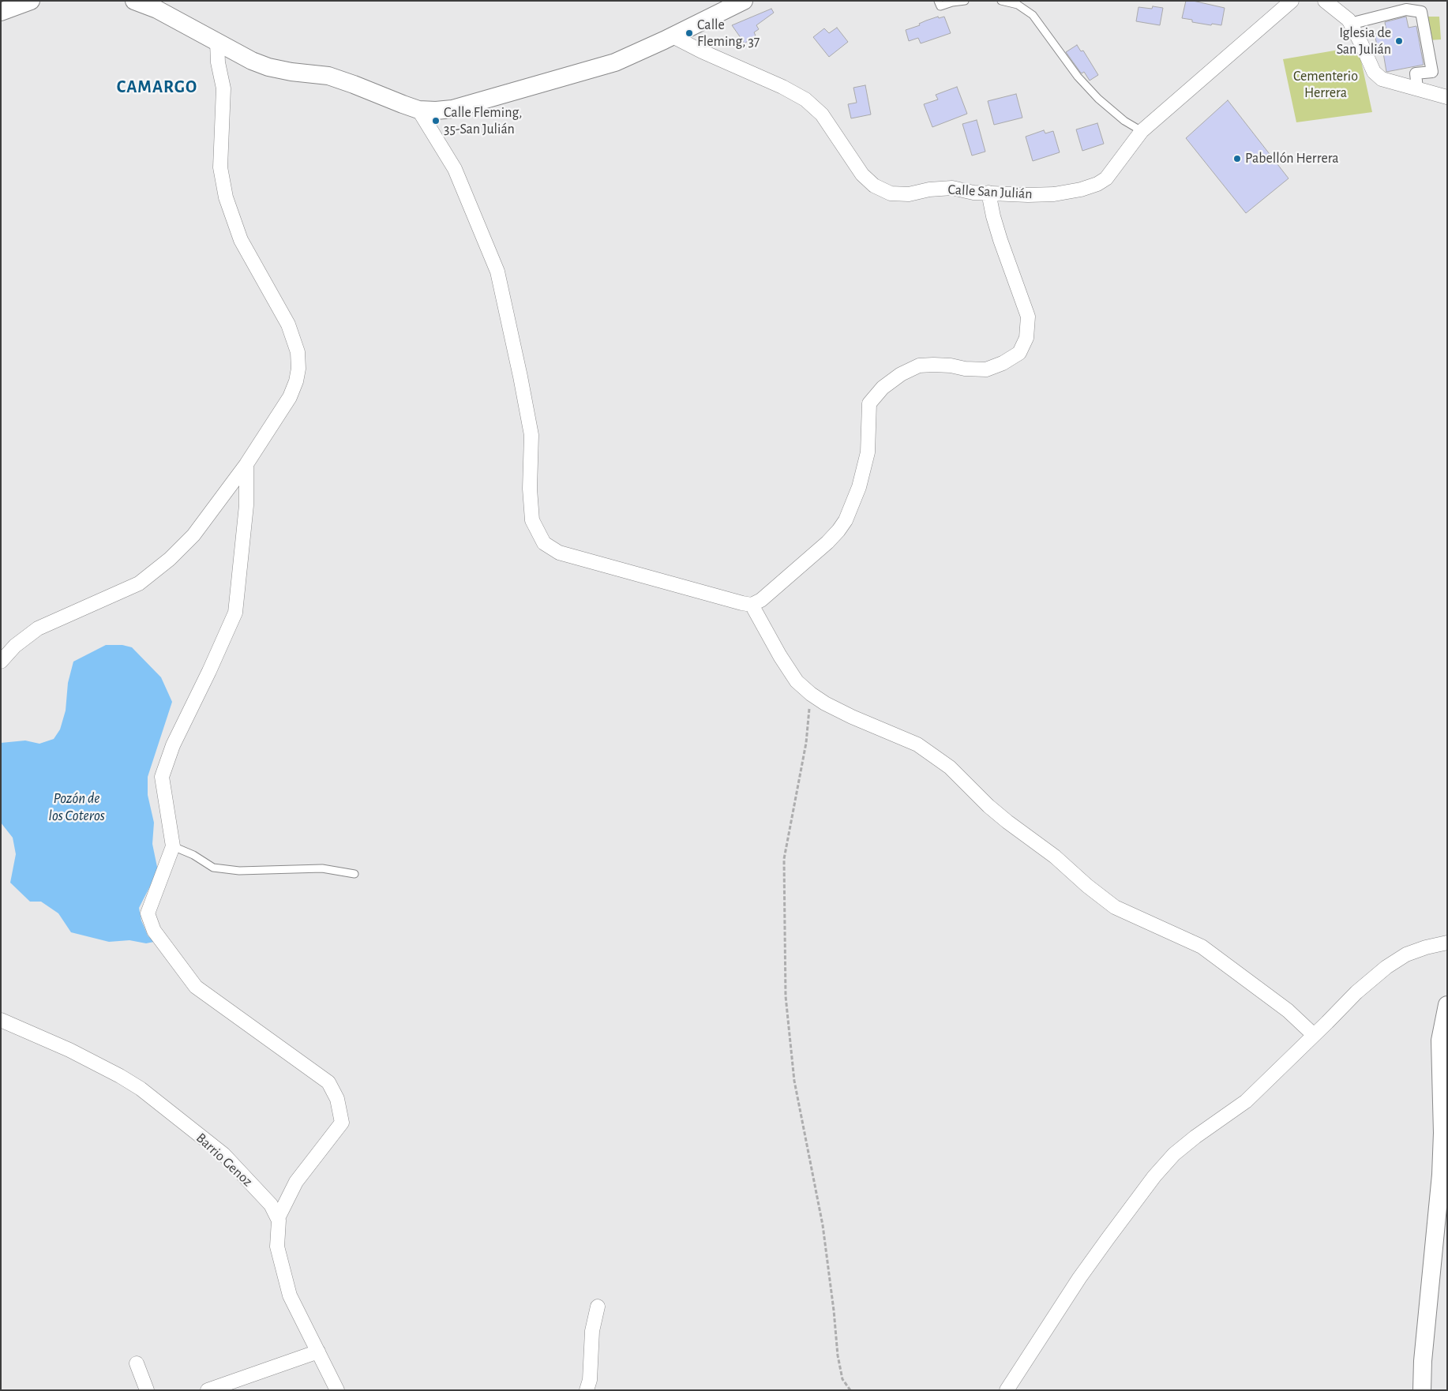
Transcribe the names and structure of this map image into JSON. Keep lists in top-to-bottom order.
{
  "streets": {
    "street": ["Calle San Julián", "Barrio Genoz"]
  },
  "districts": ["CAMARGO"],
  "water": ["Pozón de los Coteros"],
  "parks": ["Cementerio Herrera"],
  "places": [
    "Calle Fleming, 37",
    "Iglesia de San Julián",
    "Calle Fleming, 35-San Julián",
    "Pabellón Herrera"
  ]
}
